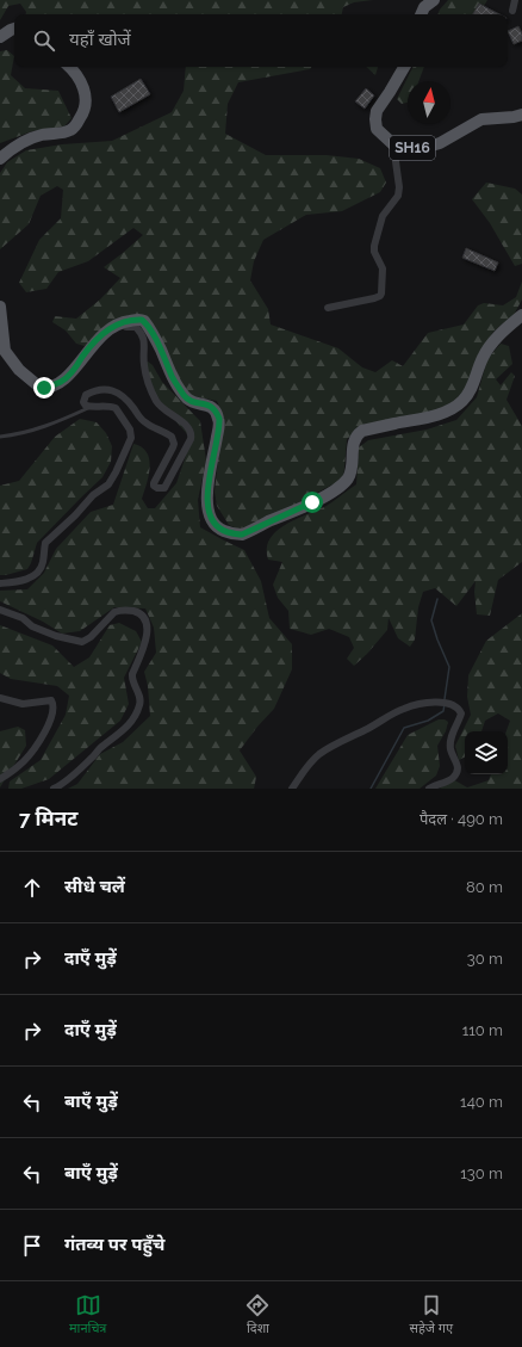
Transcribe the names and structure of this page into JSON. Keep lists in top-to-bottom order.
{
  "streets": {
    "main road": ["SH16"]
  },
  "north": "top",
  "page": {
    "search": "यहाँ खोजें",
    "heading": ["7 मिनट", "पैदल · 490 m"],
    "list": [
      ["सीधे चलें", "80 m"],
      ["दाएँ मुड़ें", "30 m"],
      ["दाएँ मुड़ें", "110 m"],
      ["बाएँ मुड़ें", "140 m"],
      ["बाएँ मुड़ें", "130 m"],
      "गंतव्य पर पहुँचे"
    ],
    "nav": ["मानचित्र", "दिशा", "सहेजे गए"]
  }
}
